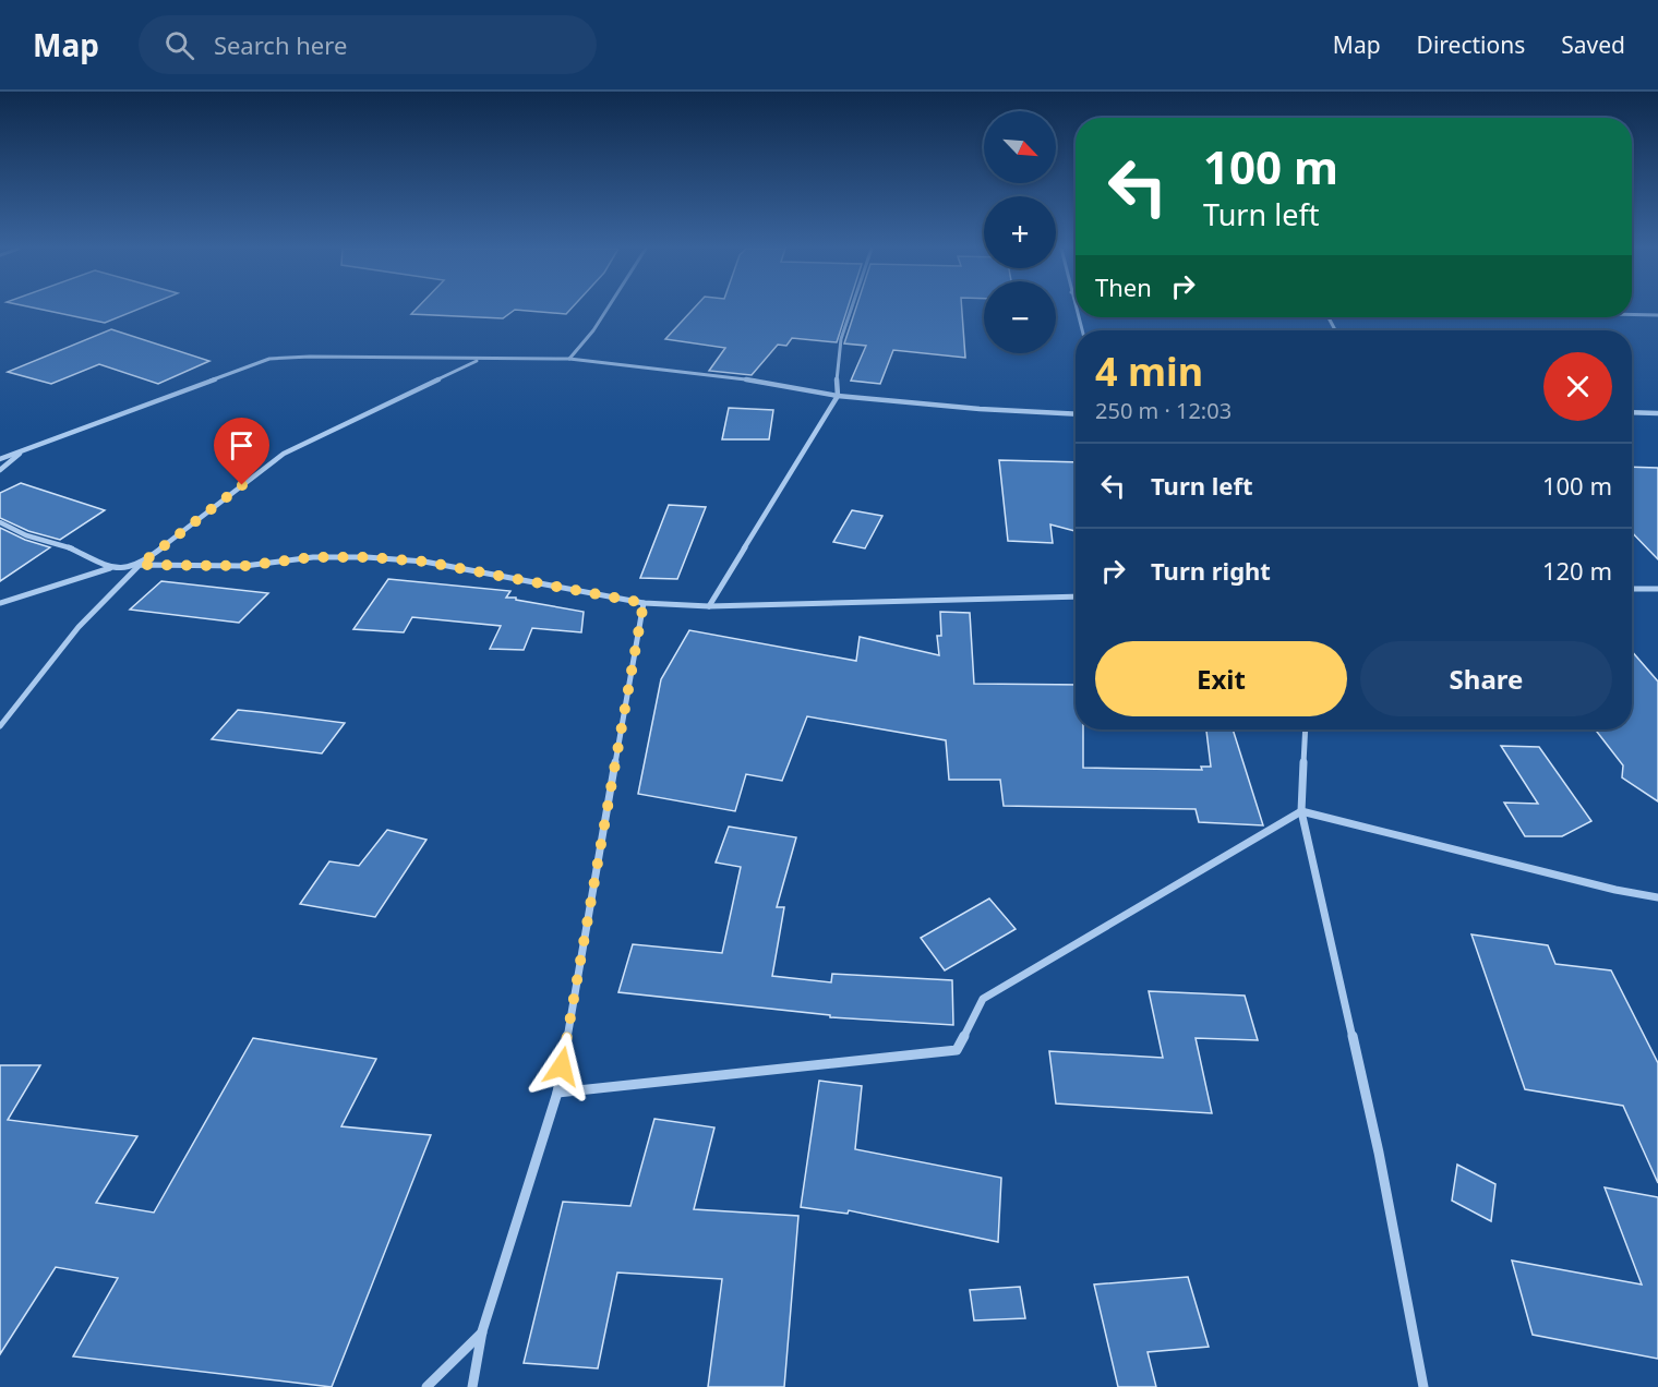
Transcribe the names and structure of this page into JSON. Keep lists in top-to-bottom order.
{
  "north": "bottom right",
  "page": {
    "header": "Map",
    "search": "Search here",
    "nav": ["Map", "Directions", "Saved"],
    "map_buttons": ["+", "−"],
    "turn": ["100 m", "Turn left"],
    "then": "Then",
    "heading": ["4 min", "250 m · 12:03"],
    "list": [
      {
        "name": "Turn left",
        "value": "100 m"
      },
      {
        "name": "Turn right",
        "value": "120 m"
      }
    ],
    "buttons": ["Exit", "Share"]
  }
}
